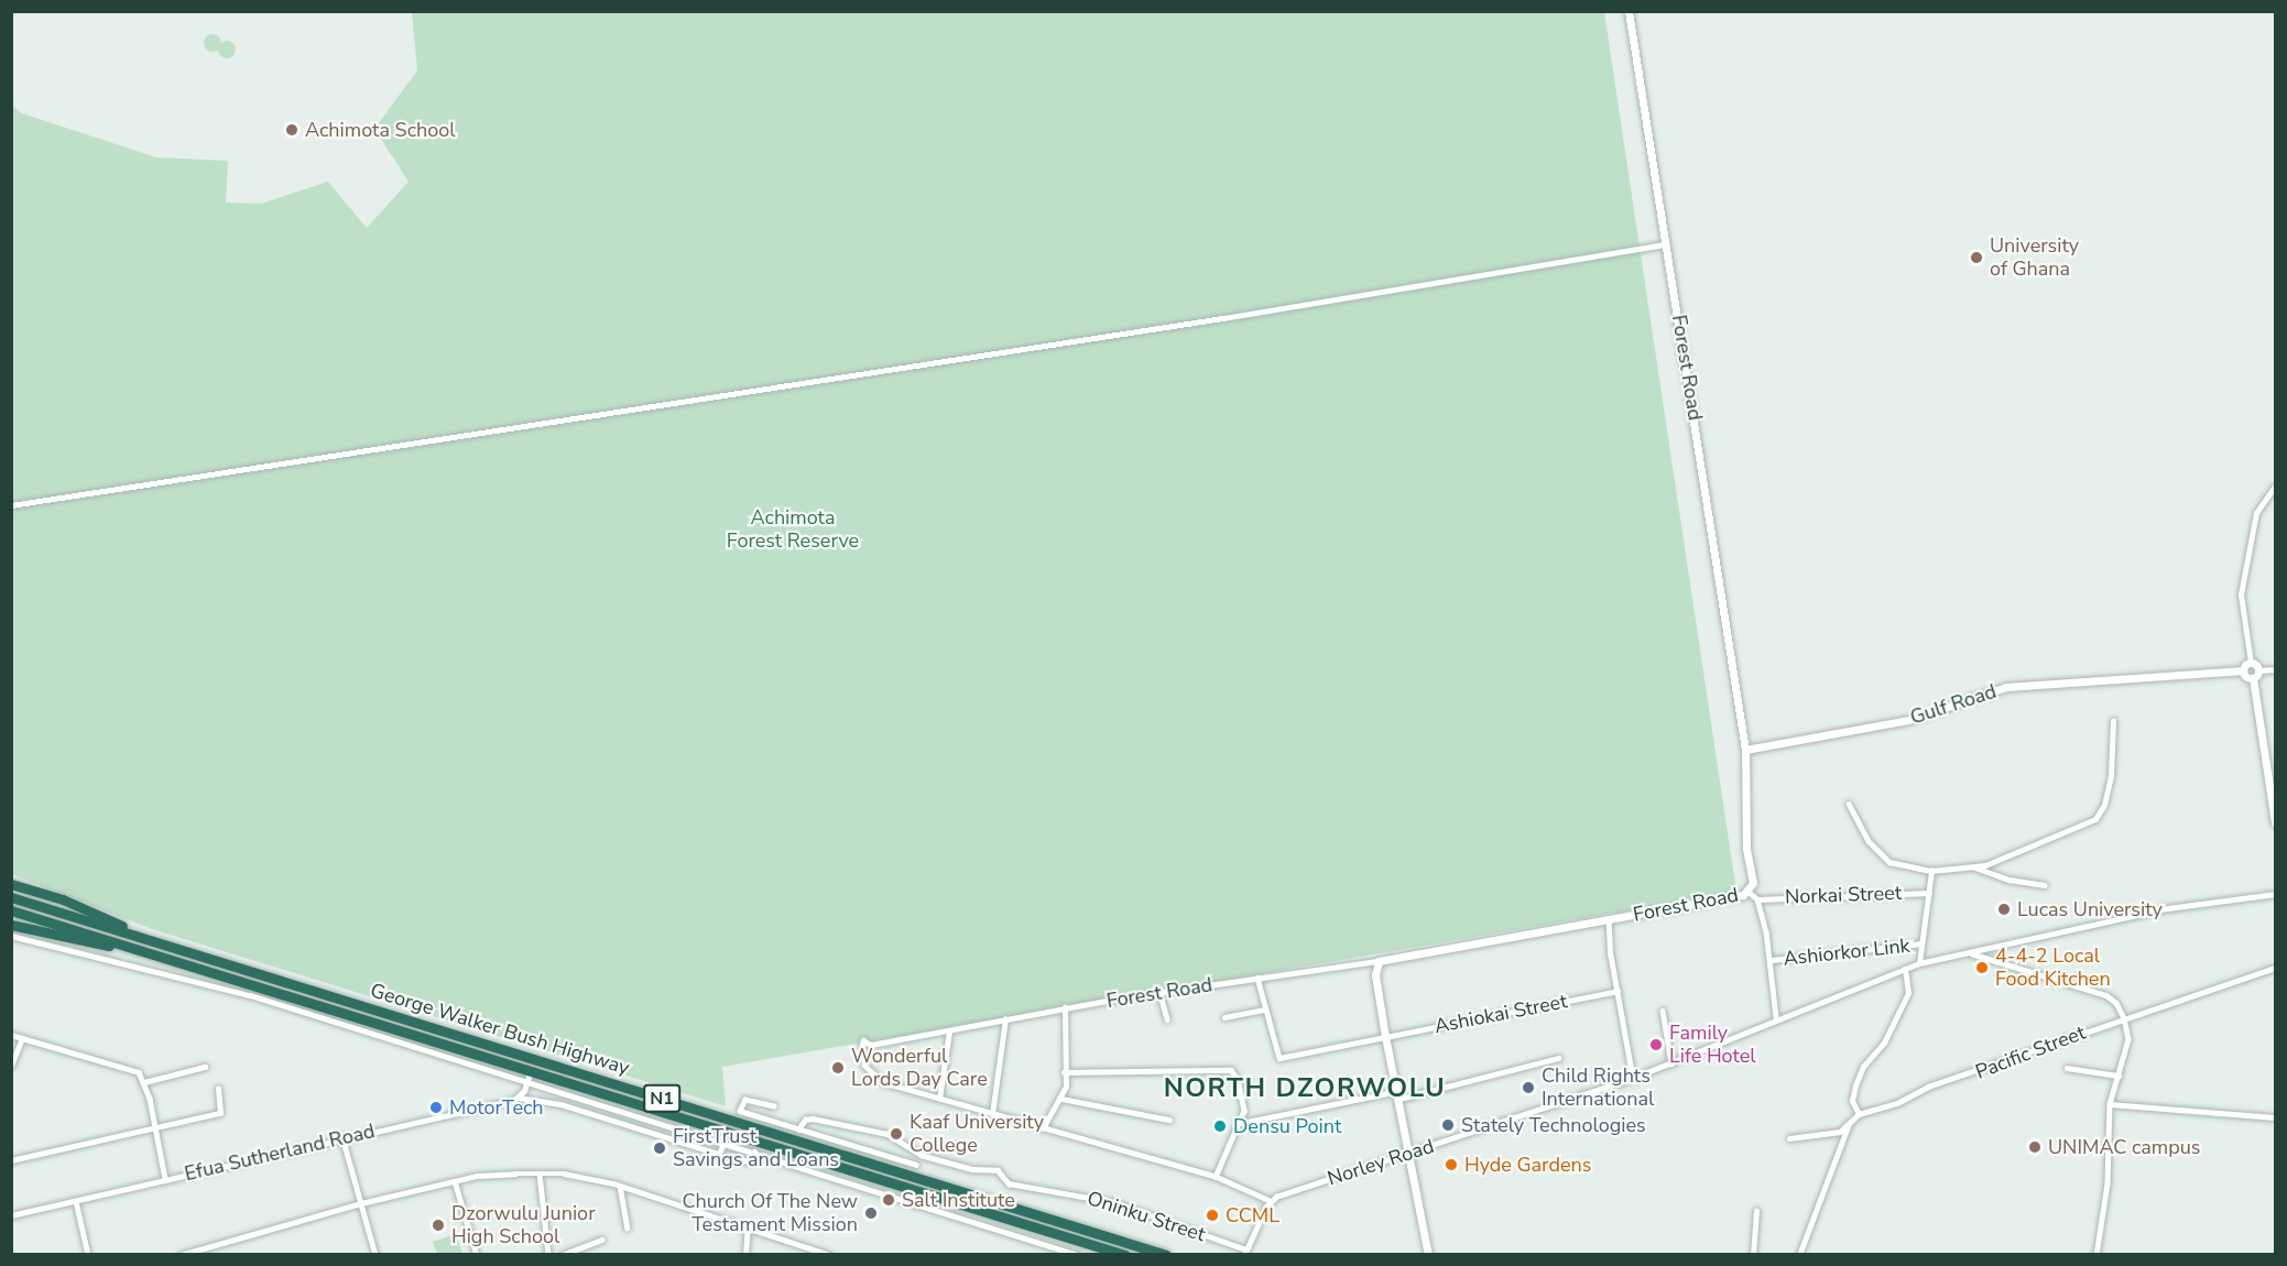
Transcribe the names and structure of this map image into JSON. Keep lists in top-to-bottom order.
{
  "streets": {
    "highway": ["George Walker Bush Highway", "N1"],
    "main road": ["Forest Road", "Gulf Road"],
    "street": [
      "Norkai Street",
      "Ashiorkor Link",
      "Ashiokai Street",
      "Pacific Street",
      "Efua Sutherland Road",
      "Norley Road",
      "Oninku Street"
    ]
  },
  "crossings": [
    ["Forest Road", "Gulf Road"]
  ],
  "districts": ["NORTH DZORWOLU"],
  "parks": ["Achimota Forest Reserve"],
  "places": [
    "Achimota School",
    "University of Ghana",
    "Lucas University",
    "4-4-2 Local Food Kitchen",
    "Family Life Hotel",
    "Wonderful Lords Day Care",
    "Child Rights International",
    "MotorTech",
    "Stately Technologies",
    "Densu Point",
    "Kaaf University College",
    "UNIMAC campus",
    "FirstTrust Savings and Loans",
    "Hyde Gardens",
    "Salt Institute",
    "Church Of The New Testament Mission",
    "CCML",
    "Dzorwulu Junior High School"
  ]
}
